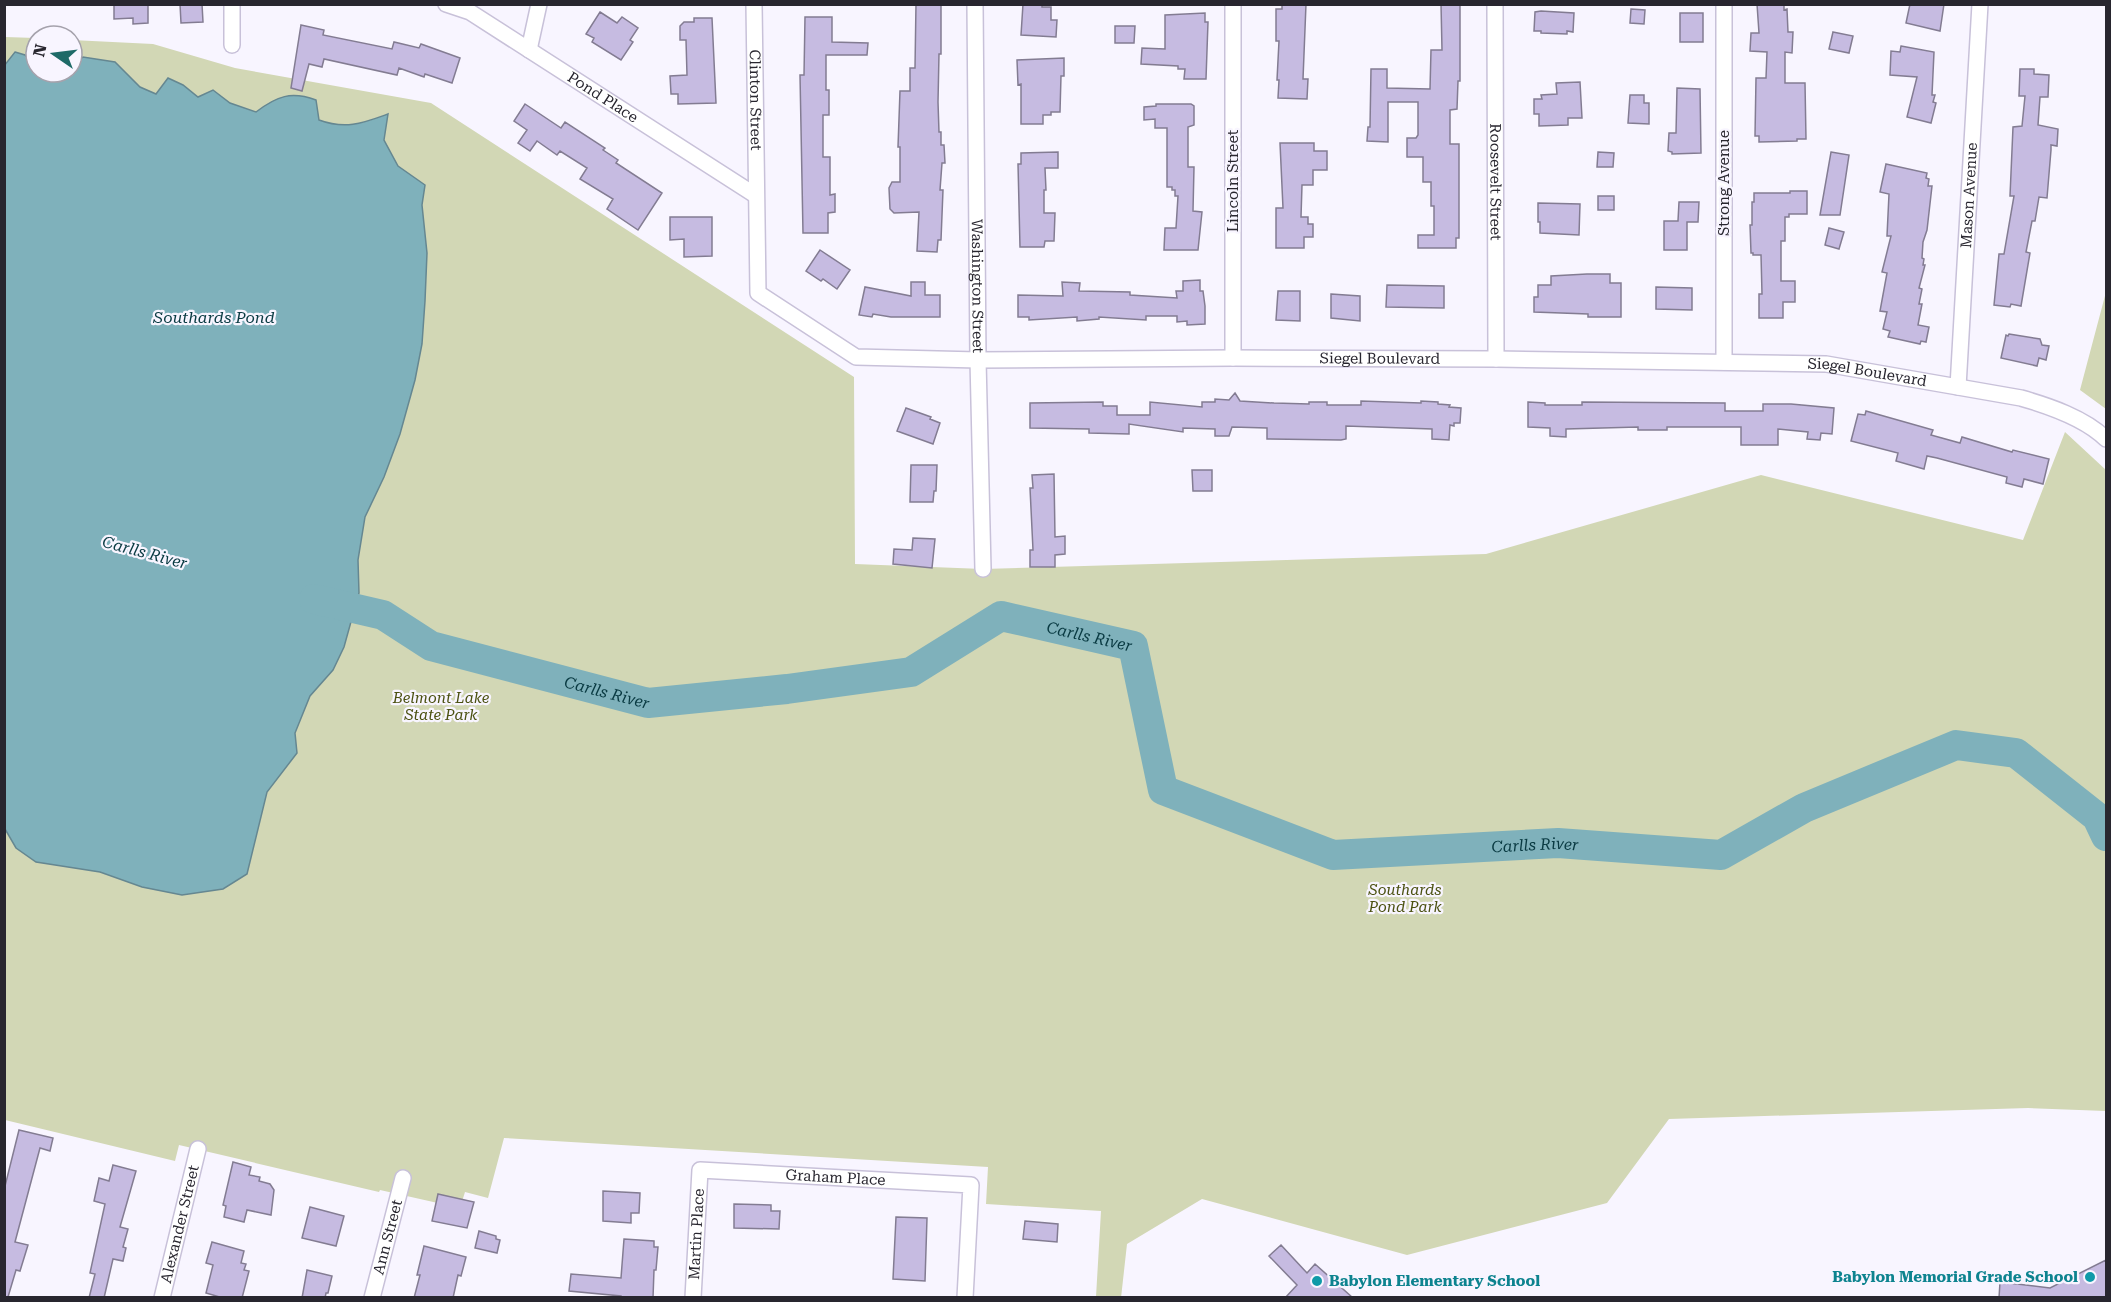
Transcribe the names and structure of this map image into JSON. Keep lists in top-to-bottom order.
{
  "streets": {
    "street": [
      "Pond Place",
      "Clinton Street",
      "Lincoln Street",
      "Roosevelt Street",
      "Strong Avenue",
      "Mason Avenue",
      "Washington Street",
      "Siegel Boulevard",
      "Graham Place",
      "Alexander Street",
      "Martin Place",
      "Ann Street"
    ]
  },
  "crossings": [
    ["Pond Place", "Clinton Street"],
    ["Pond Place", "Siegel Boulevard"],
    ["Clinton Street", "Siegel Boulevard"],
    ["Lincoln Street", "Siegel Boulevard"],
    ["Roosevelt Street", "Siegel Boulevard"],
    ["Strong Avenue", "Siegel Boulevard"],
    ["Mason Avenue", "Siegel Boulevard"],
    ["Washington Street", "Siegel Boulevard"],
    ["Graham Place", "Martin Place"]
  ],
  "water": ["Southards Pond", "Carlls River"],
  "parks": ["Belmont Lake State Park", "Southards Pond Park"],
  "places": ["Babylon Memorial Grade School", "Babylon Elementary School"],
  "north": "left"
}
